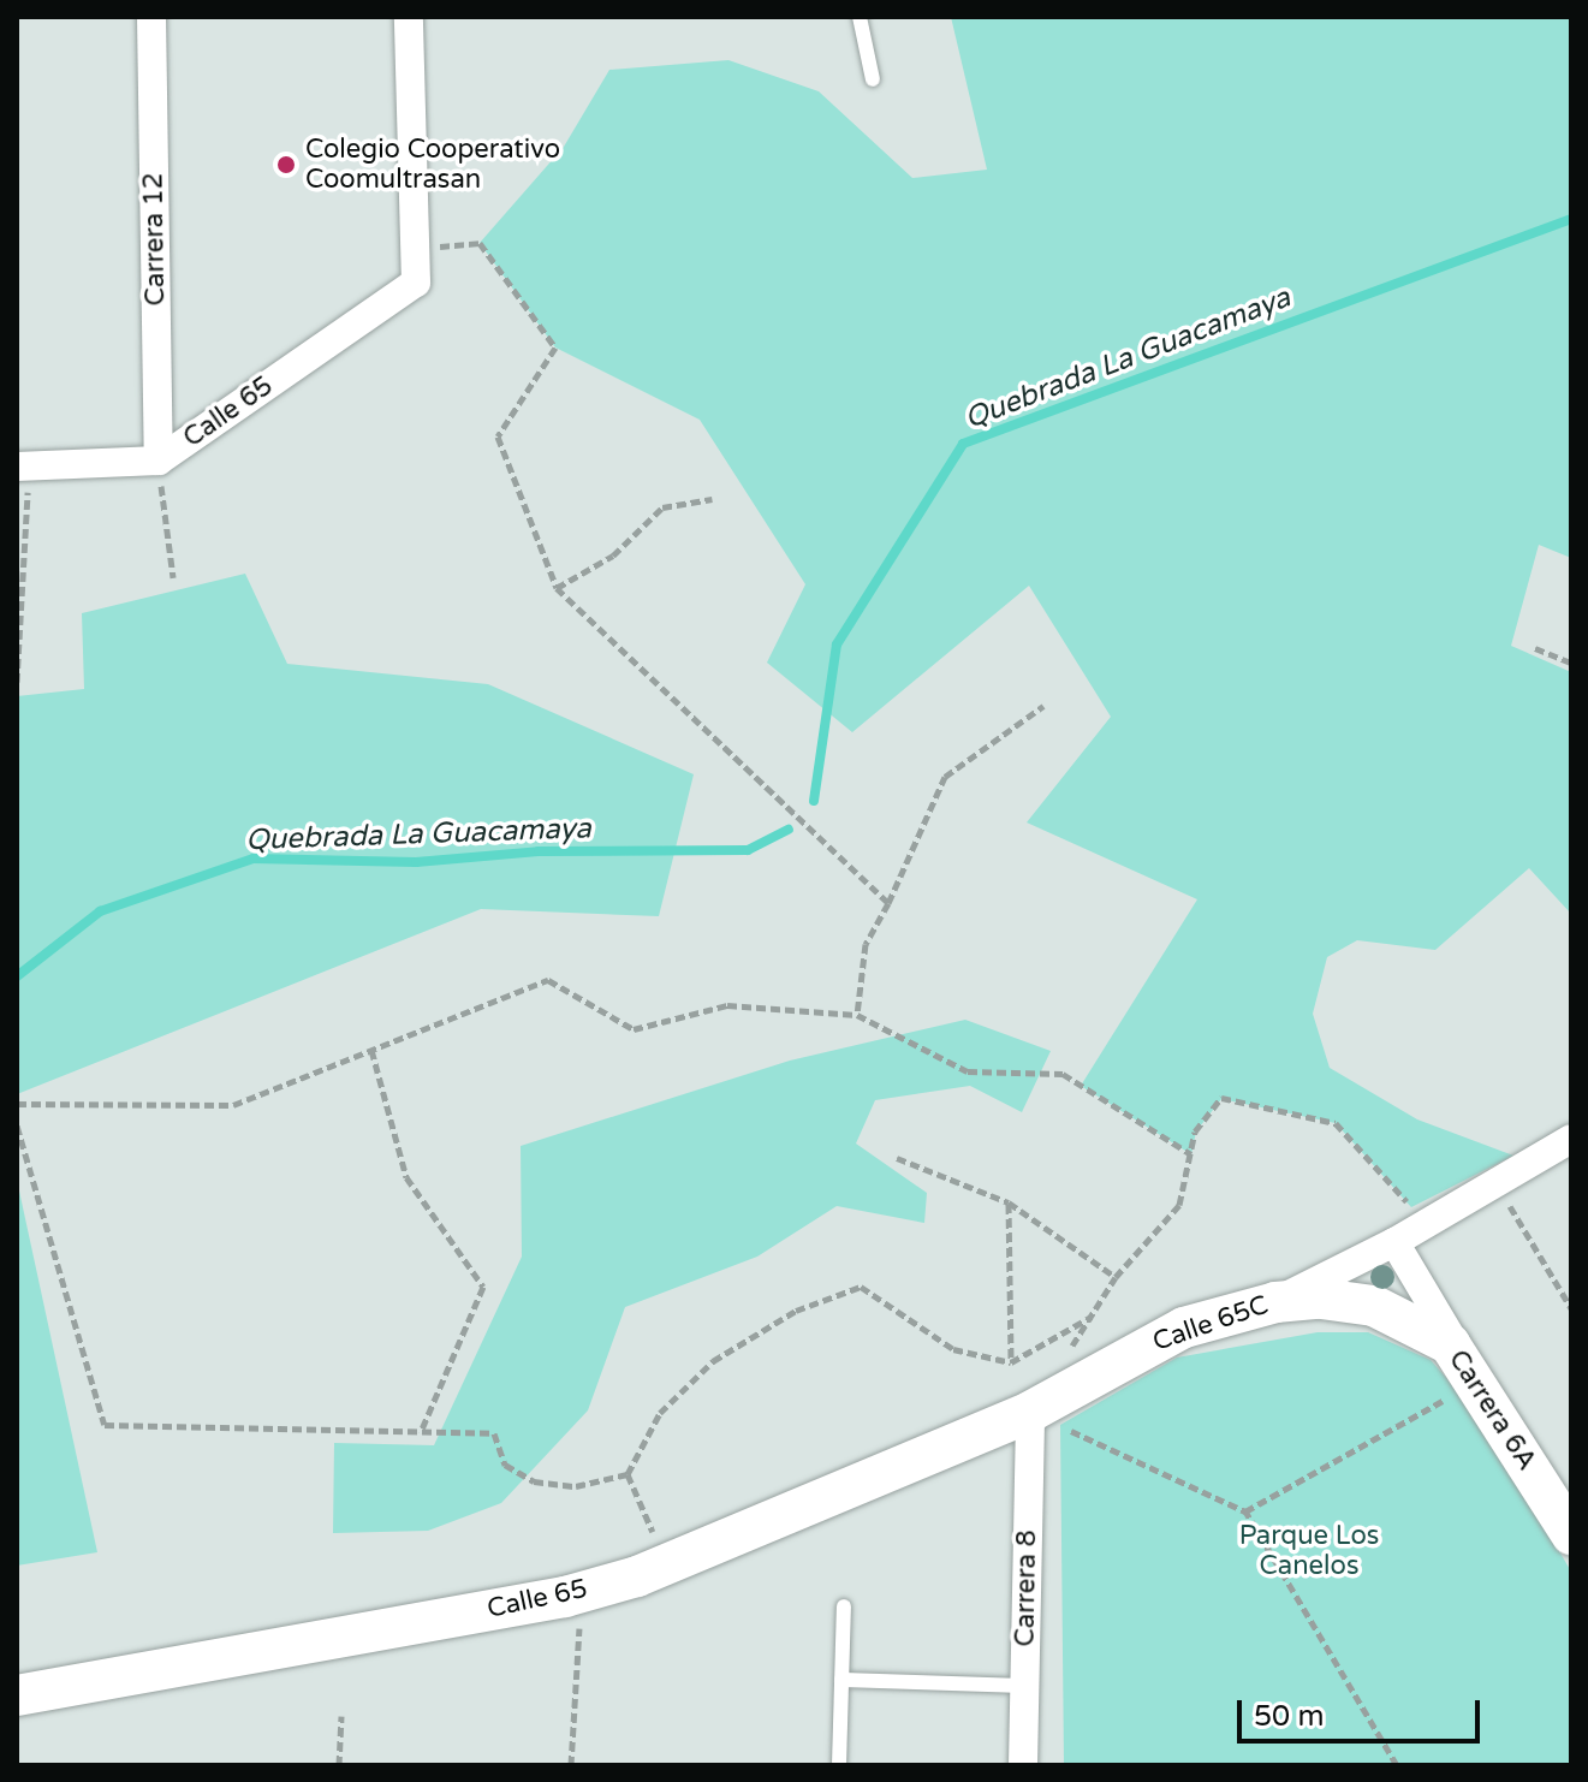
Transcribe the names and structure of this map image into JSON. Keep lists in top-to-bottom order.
{
  "streets": {
    "street": [
      "Carrera 12",
      "Calle 65",
      "Calle 65C",
      "Carrera 6A",
      "Carrera 8"
    ]
  },
  "crossings": [
    ["Carrera 12", "Calle 65"],
    ["Calle 65", "Calle 65C"],
    ["Calle 65", "Carrera 8"],
    ["Calle 65C", "Carrera 6A"],
    ["Calle 65C", "Carrera 8"]
  ],
  "water": ["Quebrada La Guacamaya"],
  "parks": ["Parque Los Canelos"],
  "places": ["Colegio Cooperativo Coomultrasan"],
  "scale_bar": "50 m"
}
